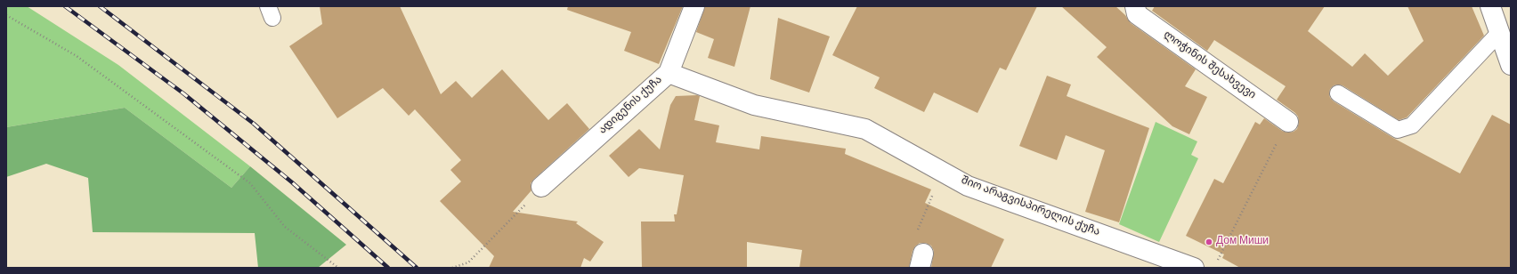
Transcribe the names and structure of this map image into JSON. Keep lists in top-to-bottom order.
{
  "streets": {
    "street": ["ლოჭინის შესახვევი", "ადიგენის ქუჩა", "შიო არაგვისპირელის ქუჩა"]
  },
  "crossings": [
    ["ადიგენის ქუჩა", "შიო არაგვისპირელის ქუჩა"]
  ],
  "places": ["Дом Миши"]
}
